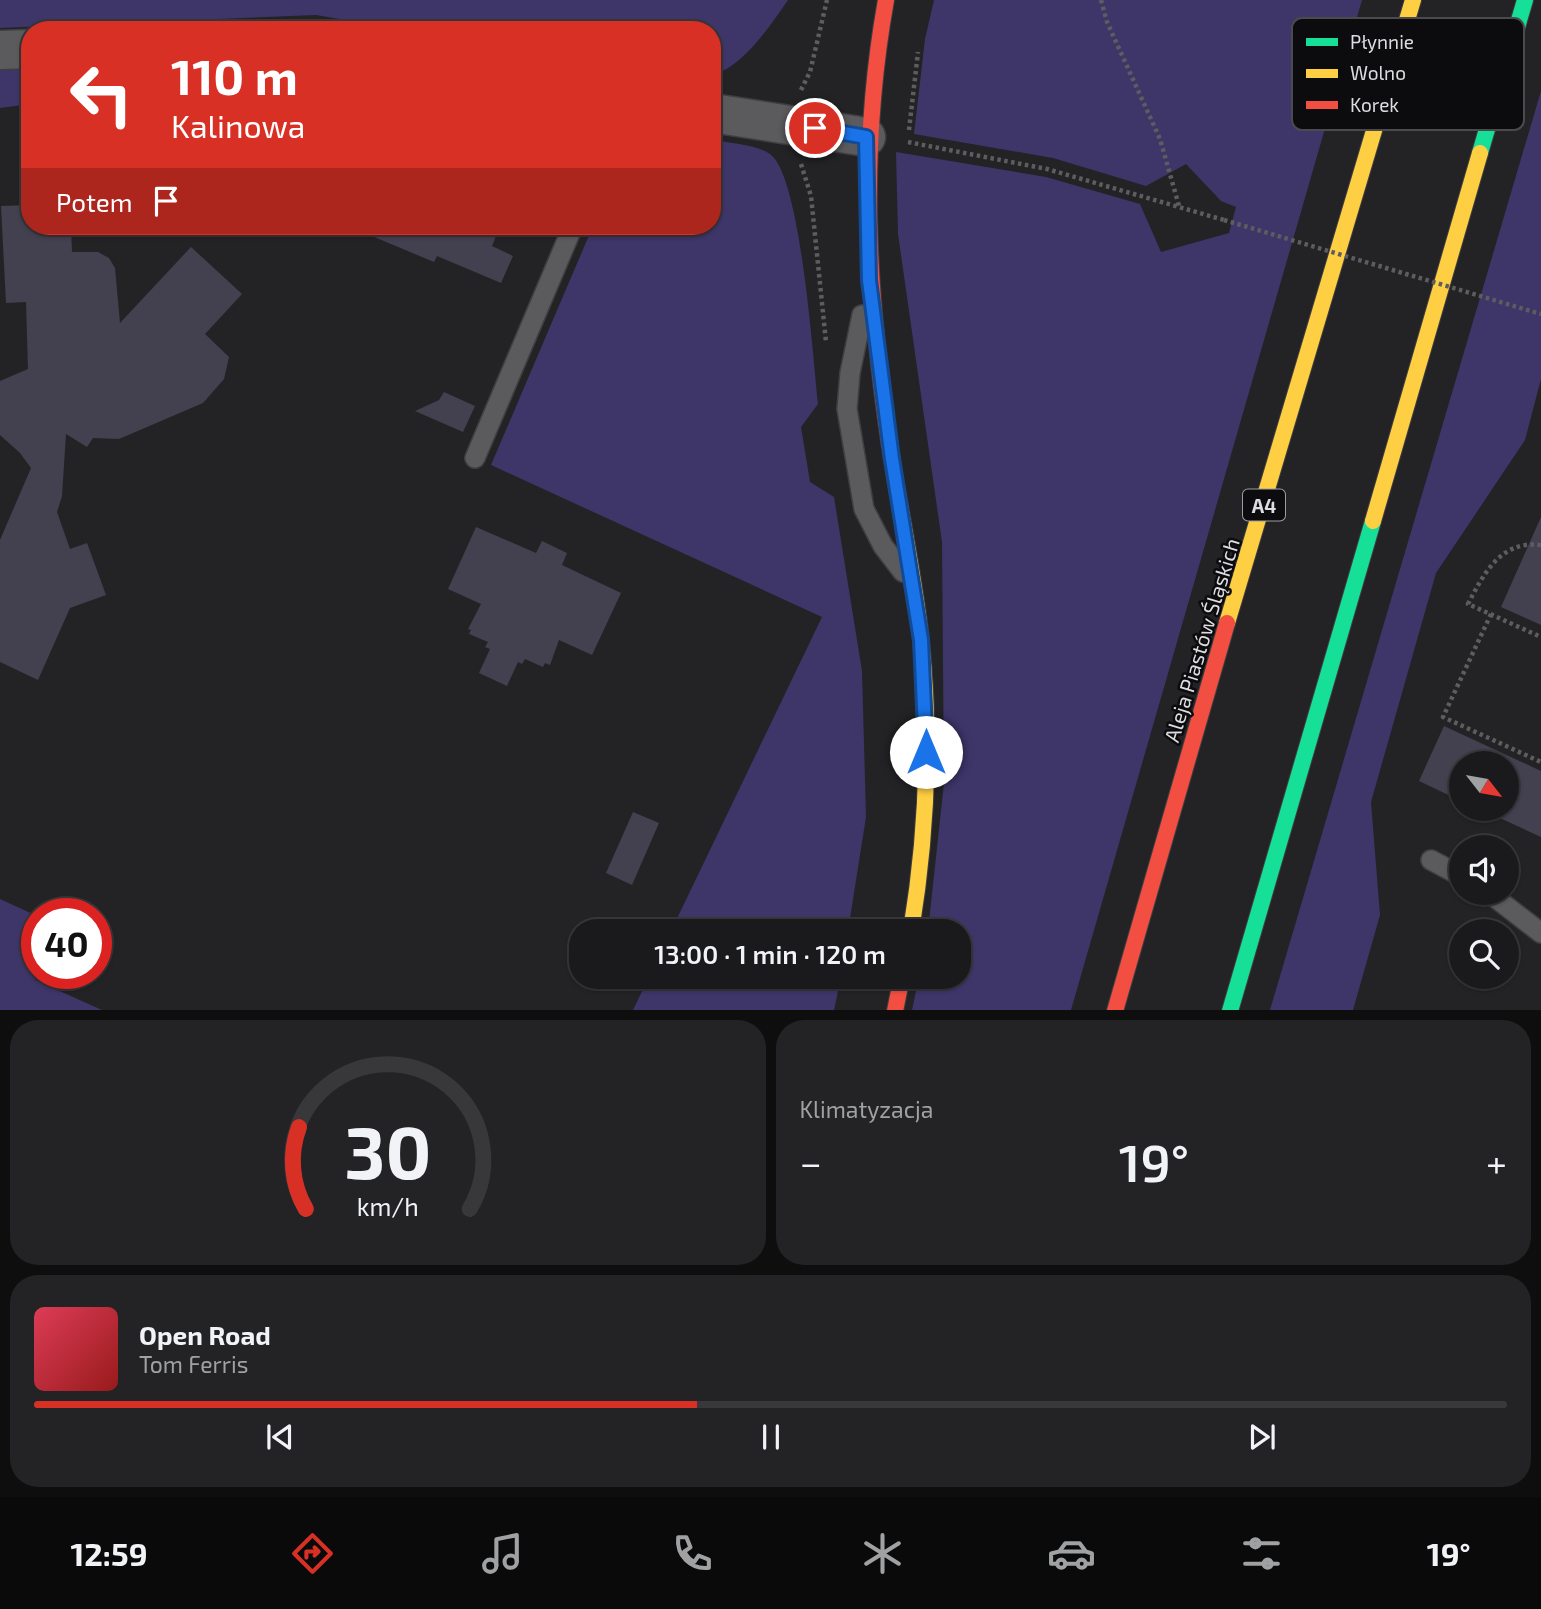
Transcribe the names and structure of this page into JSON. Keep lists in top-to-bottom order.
{
  "streets": {
    "main road": ["A4", "Aleja Piastów Śląskich"]
  },
  "legend": ["Płynnie", "Wolno", "Korek"],
  "north": "bottom right",
  "page": {
    "turn": ["110 m", "Kalinowa"],
    "then": "Potem",
    "limit": "40",
    "trip": "13:00 · 1 min · 120 m",
    "tile": "Klimatyzacja",
    "heat": ["−", "19°", "+"],
    "song": ["Open Road", "Tom Ferris"],
    "tabs": ["12:59", "19°"],
    "gauge": ["30", "km/h"]
  }
}
